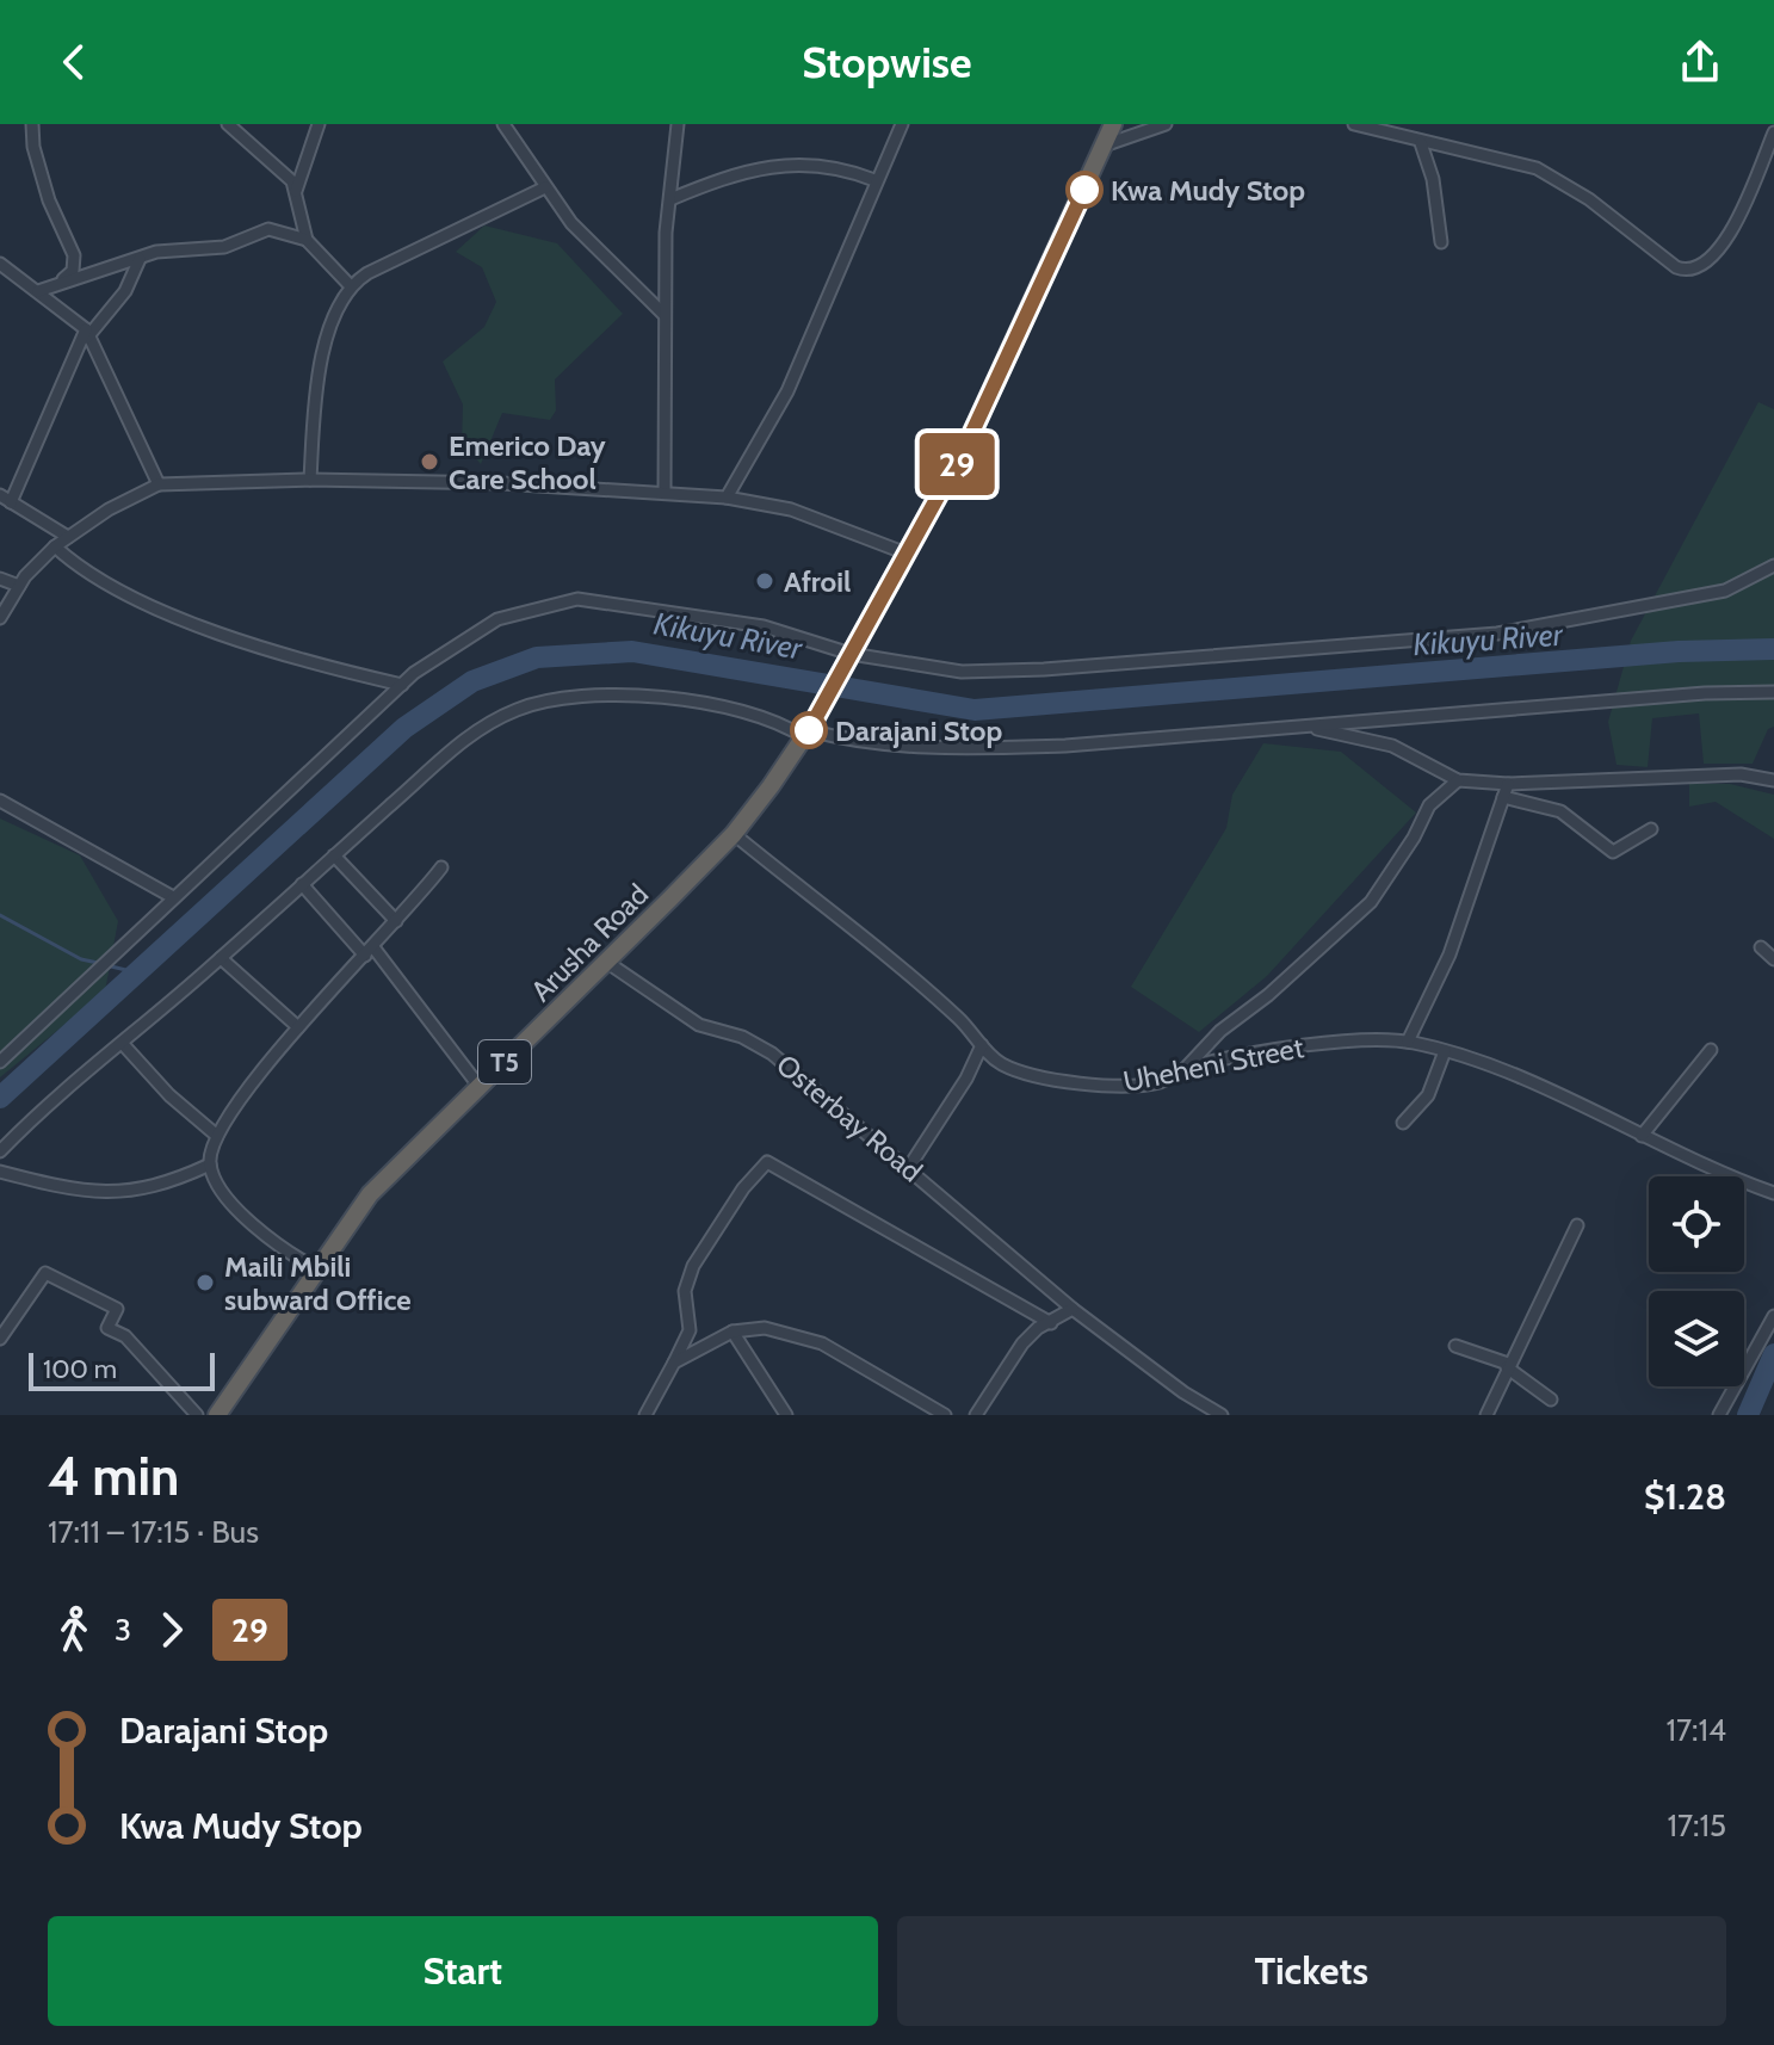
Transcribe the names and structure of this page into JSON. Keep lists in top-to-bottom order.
{
  "streets": {
    "highway": ["Arusha Road", "T5"],
    "street": ["Uheheni Street", "Osterbay Road"]
  },
  "crossings": [
    ["Arusha Road", "T5"],
    ["Arusha Road", "Uheheni Street"],
    ["Arusha Road", "Osterbay Road"]
  ],
  "water": ["Kikuyu River"],
  "places": [
    "Kwa Mudy Stop",
    "Emerico Day Care School",
    "Afroil",
    "Darajani Stop",
    "Maili Mbili subward Office"
  ],
  "lines": ["bus line 29"],
  "scale_bar": "100 m",
  "page": {
    "header": "Stopwise",
    "on_map": "29",
    "scale": "100 m",
    "heading": ["4 min", "17:11 – 17:15 · Bus", "$1.28"],
    "legs": ["3", "29"],
    "list": [
      {
        "name": "Darajani Stop",
        "value": "17:14"
      },
      {
        "name": "Kwa Mudy Stop",
        "value": "17:15"
      }
    ],
    "buttons": ["Start", "Tickets"]
  }
}
